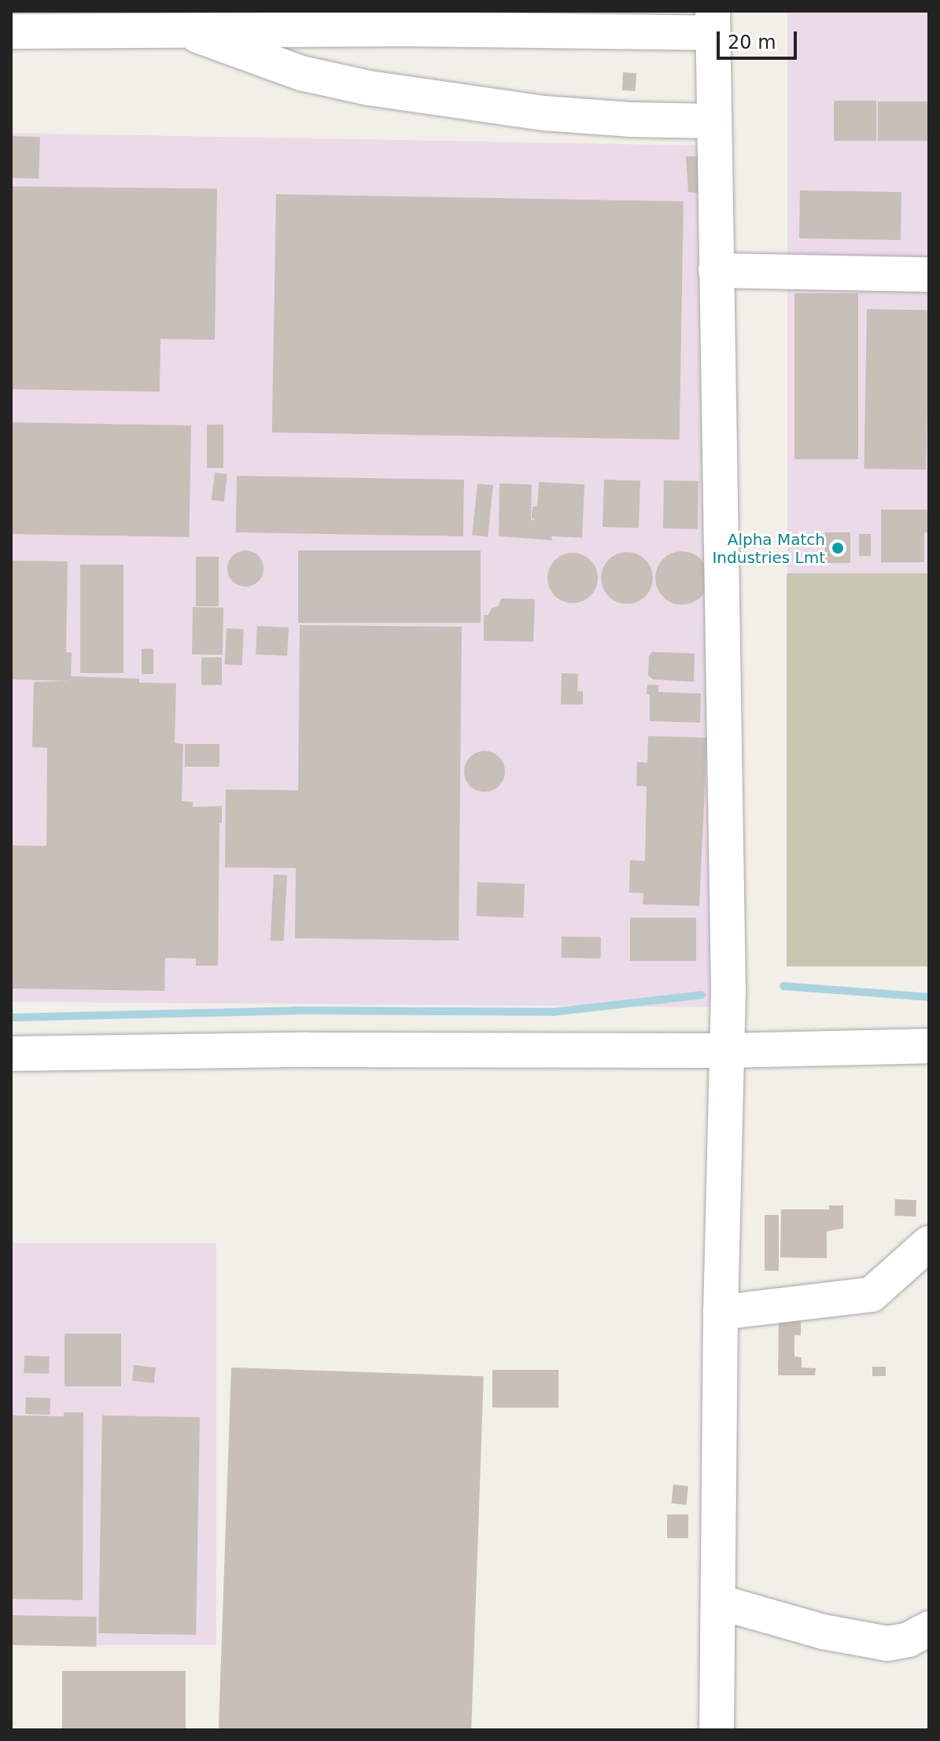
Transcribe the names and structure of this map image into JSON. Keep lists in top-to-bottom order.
{
  "places": ["Alpha Match Industries Lmt"],
  "scale_bar": "20 m"
}
